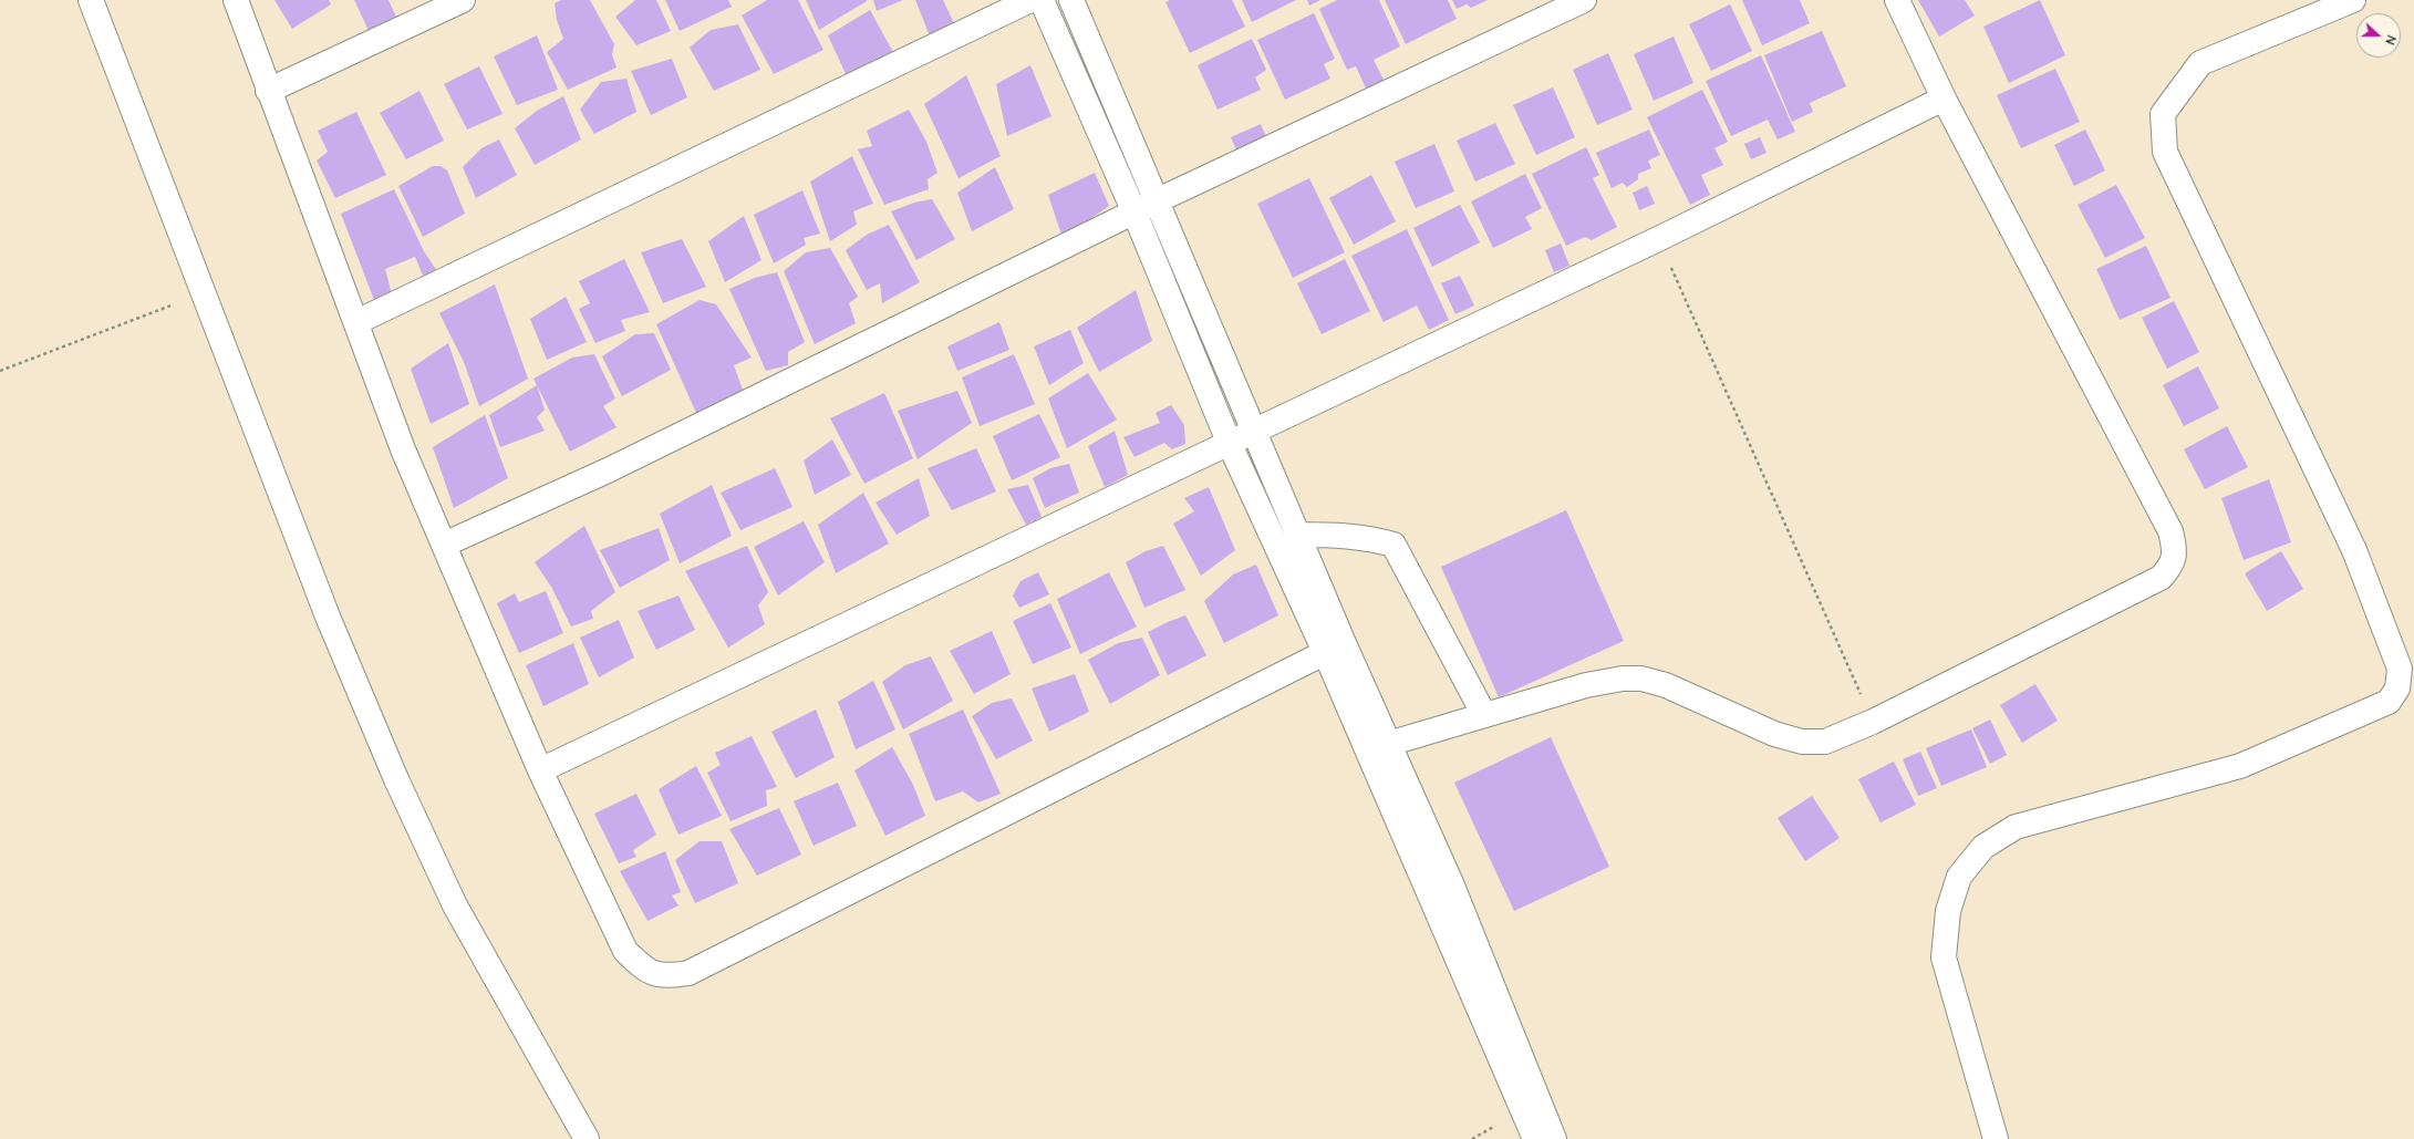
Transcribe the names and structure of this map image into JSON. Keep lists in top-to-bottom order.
{
  "north": "right"
}
